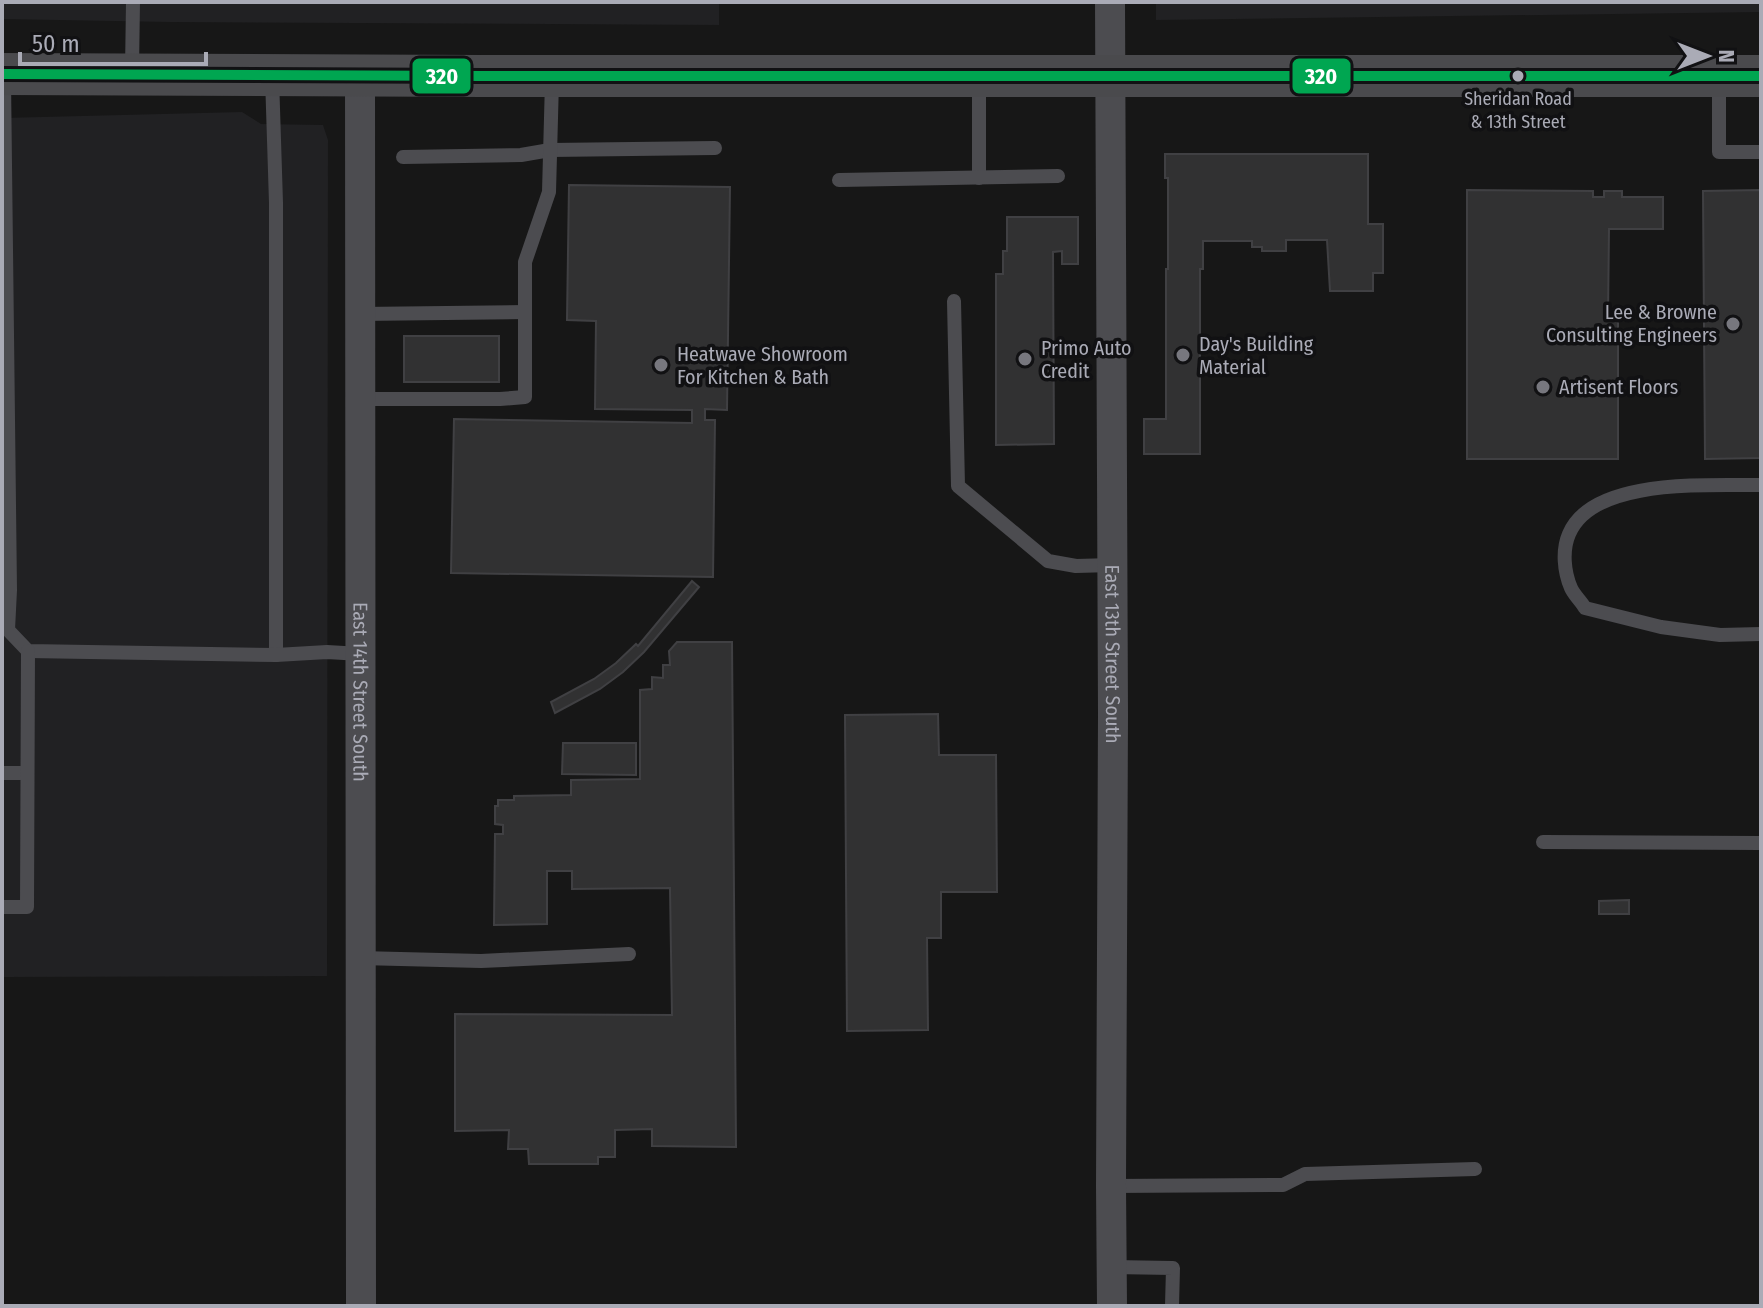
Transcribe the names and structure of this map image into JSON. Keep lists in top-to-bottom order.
{
  "streets": {
    "street": ["East 13th Street South", "East 14th Street South"]
  },
  "places": [
    "Sheridan Road & 13th Street",
    "Lee & Browne Consulting Engineers",
    "Day's Building Material",
    "Primo Auto Credit",
    "Heatwave Showroom For Kitchen & Bath",
    "Artisent Floors"
  ],
  "lines": ["transit line 320"],
  "scale_bar": "50 m",
  "north": "right"
}
